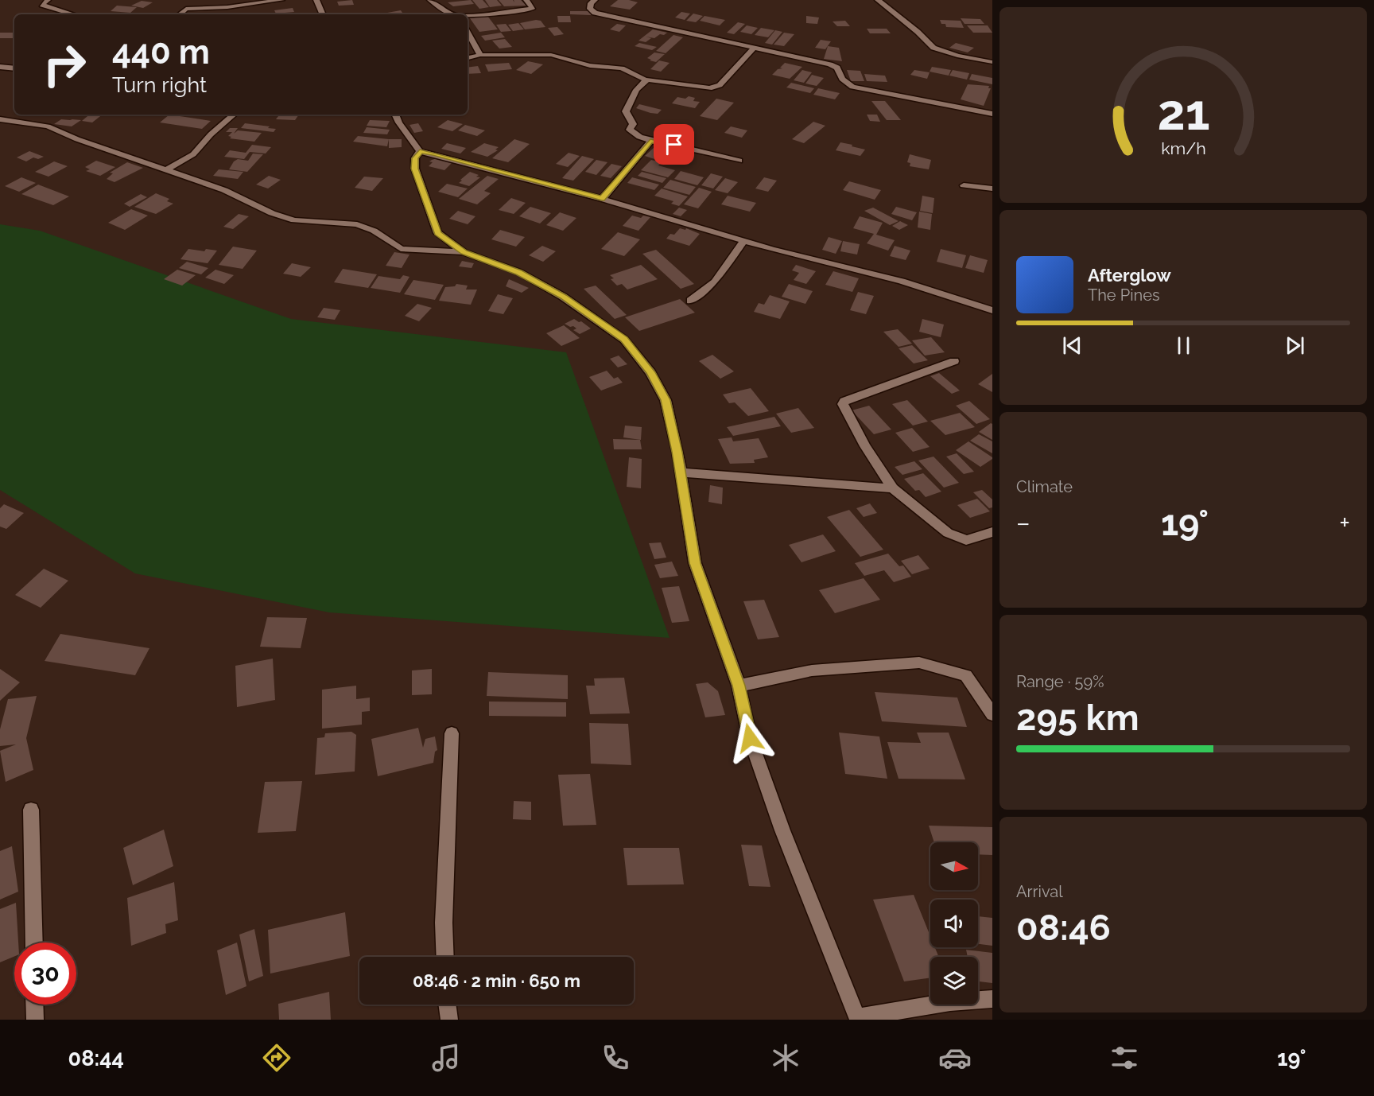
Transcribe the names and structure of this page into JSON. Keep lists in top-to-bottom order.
{
  "north": "right",
  "page": {
    "turn": ["440 m", "Turn right"],
    "song": ["Afterglow", "The Pines"],
    "tile": [
      "Climate",
      ["Range · 59%", "295 km"],
      ["Arrival", "08:46"]
    ],
    "heat": ["−", "19°", "+"],
    "limit": "30",
    "trip": "08:46 · 2 min · 650 m",
    "tabs": ["08:44", "19°"],
    "gauge": ["21", "km/h"]
  }
}
